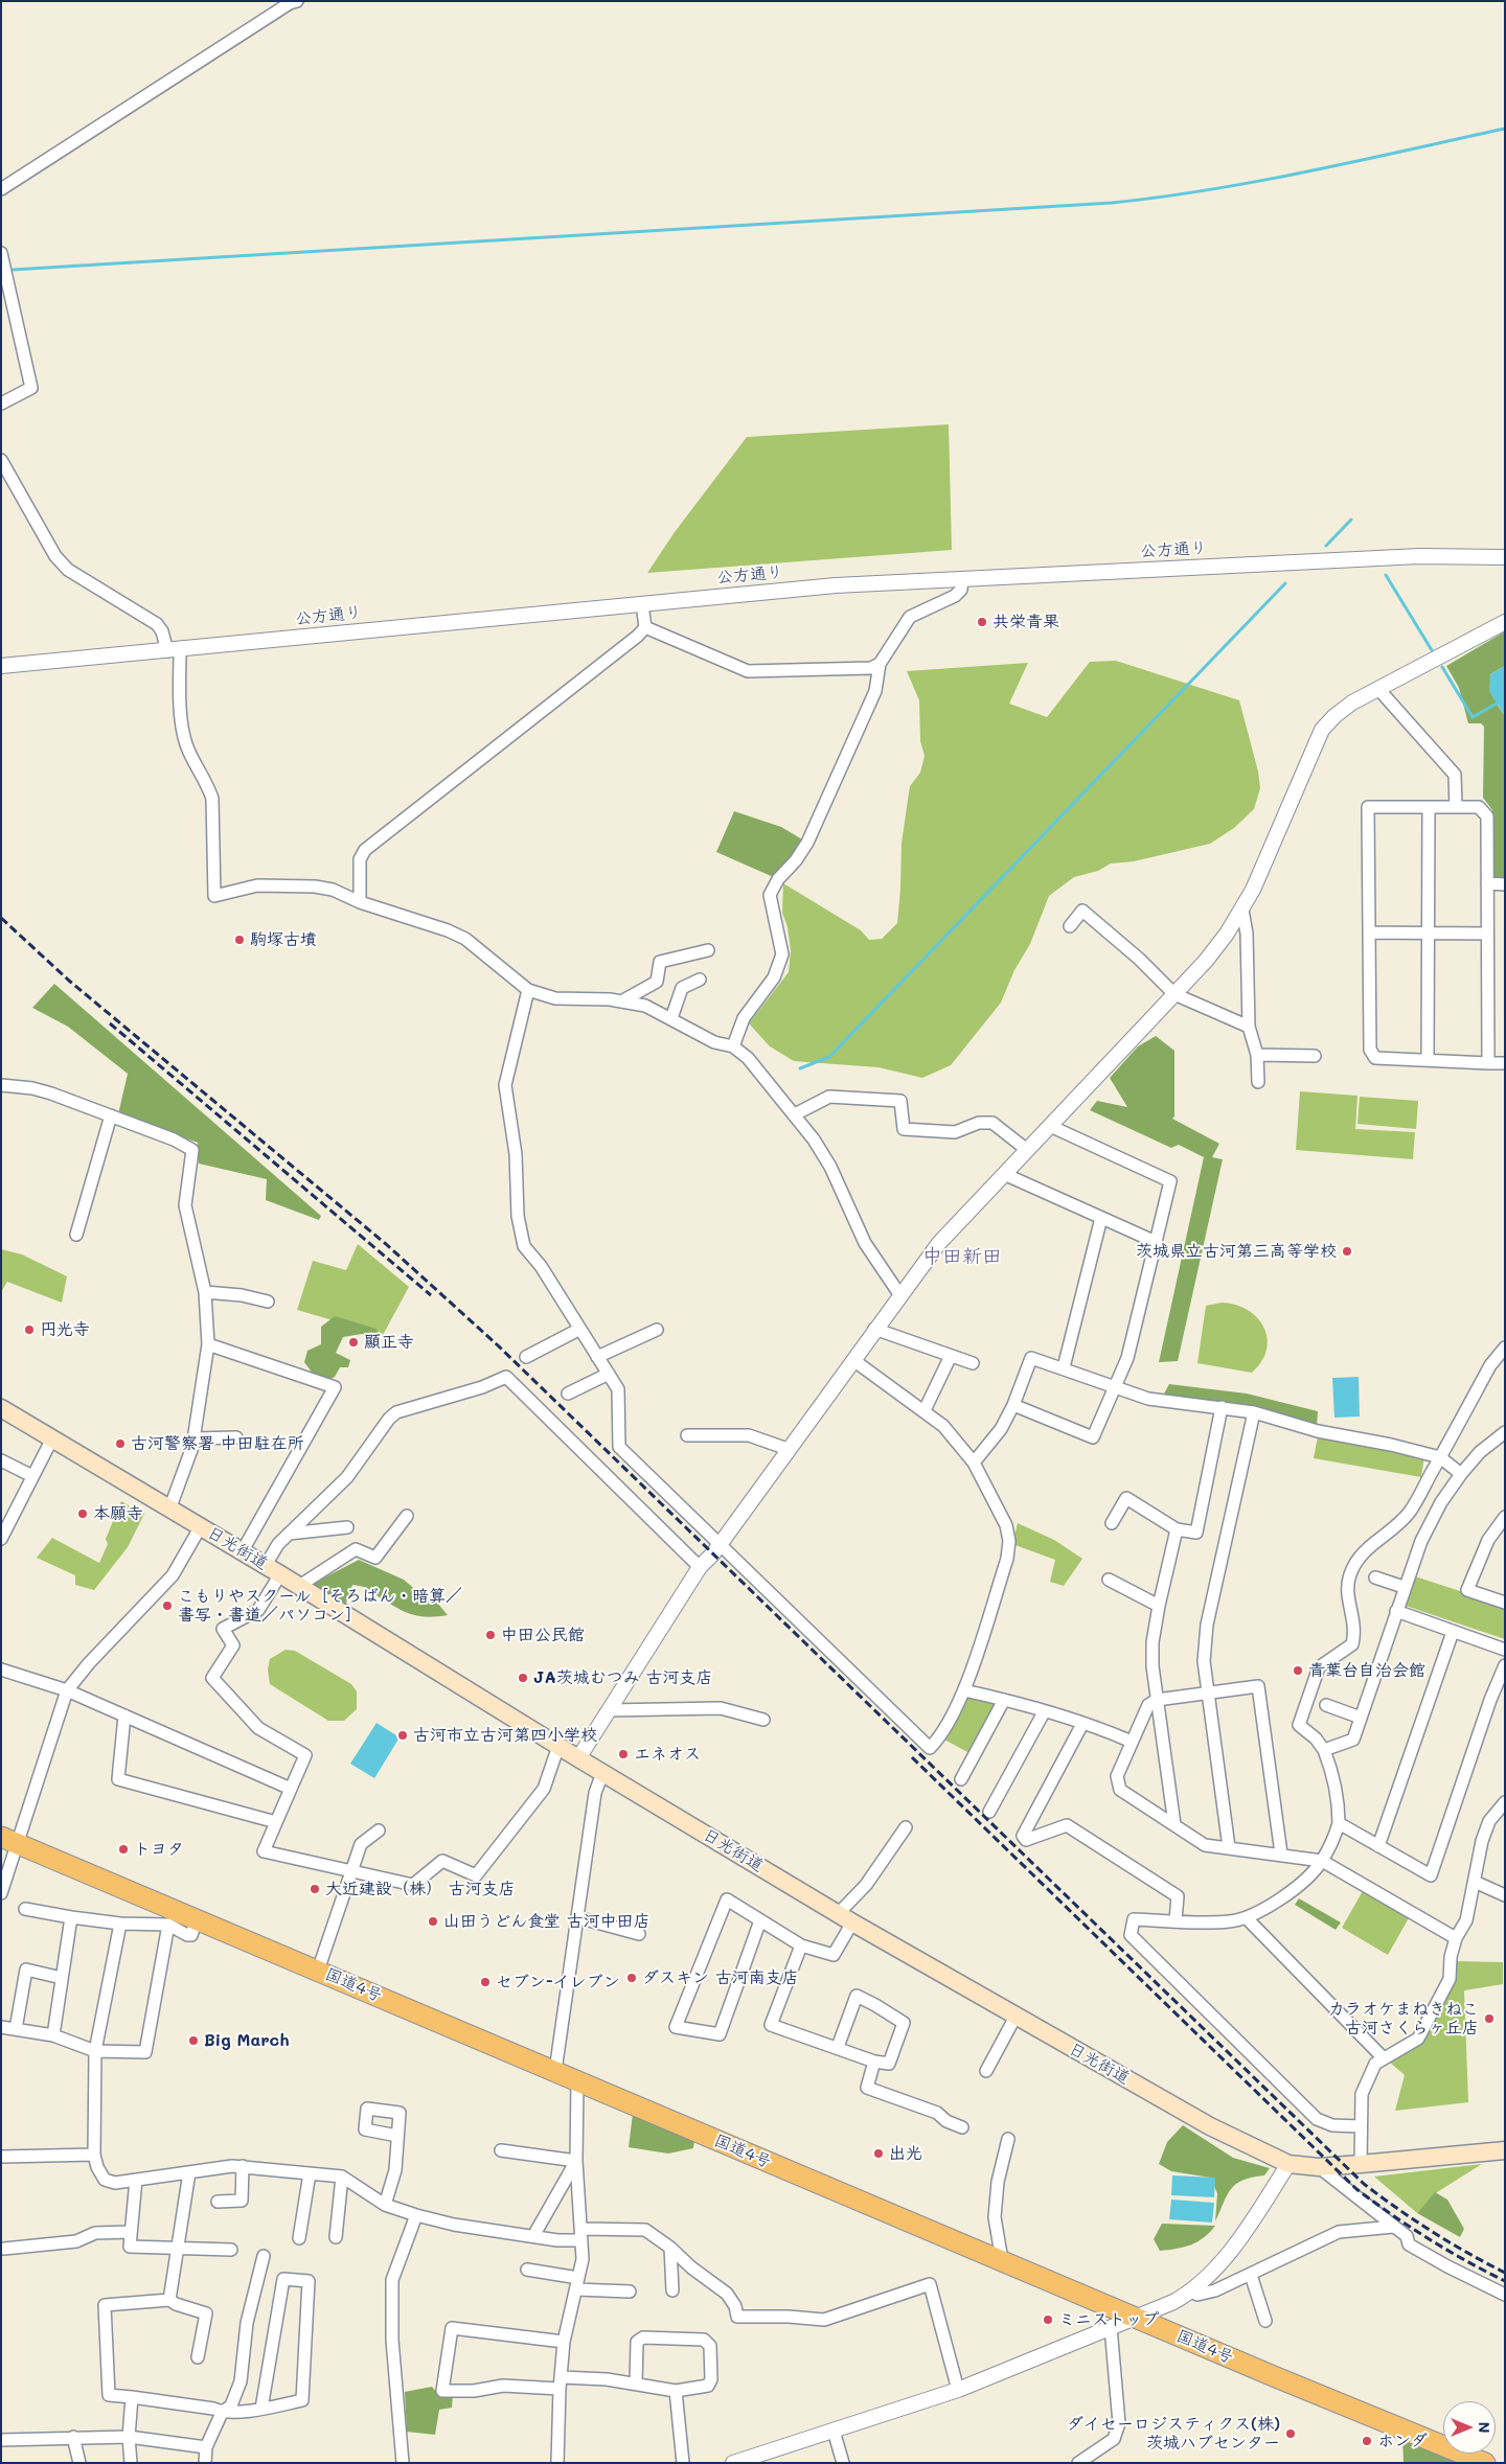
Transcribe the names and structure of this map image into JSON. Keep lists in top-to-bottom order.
{
  "streets": {
    "highway": ["国道4号"],
    "main road": ["日光街道"],
    "street": ["公方通り"]
  },
  "districts": ["中田新田"],
  "places": [
    "共栄青果",
    "駒塚古墳",
    "茨城県立古河第三高等学校",
    "円光寺",
    "顯正寺",
    "古河警察署 中田駐在所",
    "本願寺",
    "こもりやスクール［そろばん・暗算／ 書写・書道／パソコン］",
    "中田公民館",
    "青葉台自治会館",
    "JA茨城むつみ 古河支店",
    "古河市立古河第四小学校",
    "エネオス",
    "トヨタ",
    "大近建設（株） 古河支店",
    "山田うどん食堂 古河中田店",
    "ダスキン 古河南支店",
    "セブン-イレブン",
    "カラオケまねきねこ 古河さくらヶ丘店",
    "Big March",
    "出光",
    "ミニストップ",
    "ダイセーロジスティクス(株) 茨城ハブセンター",
    "ホンダ"
  ],
  "north": "right"
}
